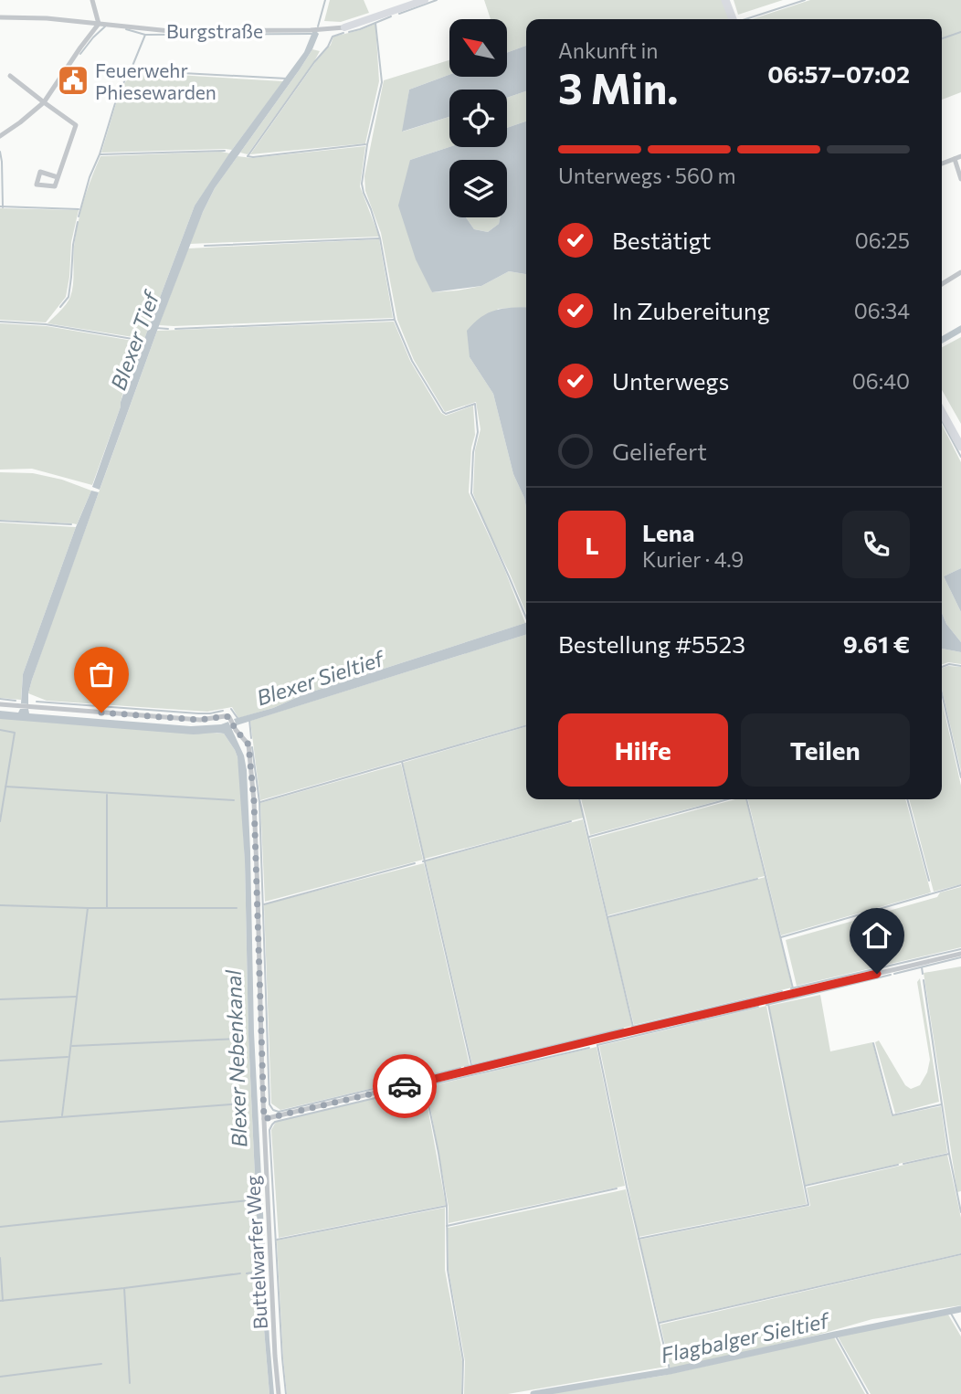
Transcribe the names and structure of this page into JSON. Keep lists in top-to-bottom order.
{
  "streets": {
    "street": ["Burgstraße", "Buttelwarfer Weg"]
  },
  "water": [
    "Blexer Tief",
    "Blexer Sieltief",
    "Blexer Nebenkanal",
    "Flagbalger Sieltief"
  ],
  "places": {
    "public building": ["Feuerwehr Phiesewarden"]
  },
  "north": "top left",
  "page": {
    "heading": ["3 Min.", "Ankunft in", "06:57–07:02"],
    "panel": [
      "Lena",
      "Kurier · 4.9",
      "Bestellung #5523",
      "9.61 €"
    ],
    "bar": "Unterwegs · 560 m",
    "list": [
      ["Bestätigt", "06:25"],
      ["In Zubereitung", "06:34"],
      ["Unterwegs", "06:40"],
      "Geliefert"
    ],
    "round": "L",
    "buttons": ["Hilfe", "Teilen"]
  }
}
